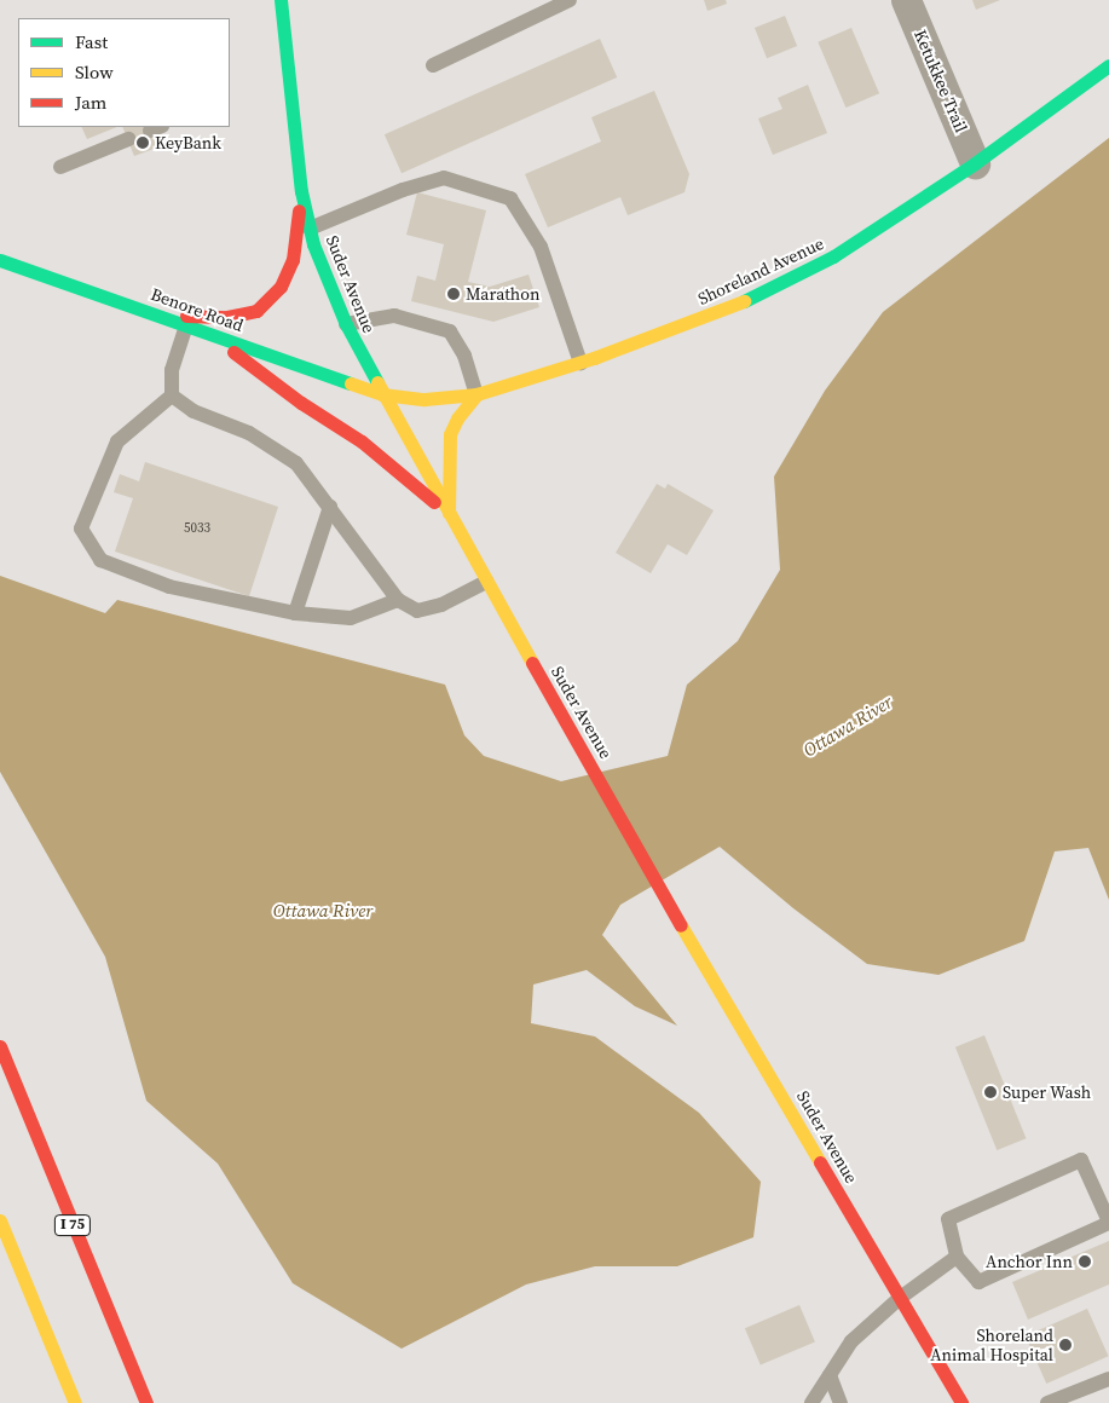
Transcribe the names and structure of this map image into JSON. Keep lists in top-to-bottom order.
{
  "streets": {
    "main road": [
      "Shoreland Avenue",
      "Suder Avenue",
      "Benore Road",
      "I 75"
    ],
    "street": ["Ketukkee Trail"]
  },
  "crossings": [
    ["Ketukkee Trail", "Shoreland Avenue"],
    ["Shoreland Avenue", "Suder Avenue"],
    ["Shoreland Avenue", "Benore Road"],
    ["Suder Avenue", "Benore Road"]
  ],
  "water": ["Ottawa River"],
  "places": [
    "KeyBank",
    "Marathon",
    "Super Wash",
    "Anchor Inn",
    "Shoreland Animal Hospital"
  ],
  "house_numbers": ["5033"],
  "legend": ["Fast", "Slow", "Jam"]
}
